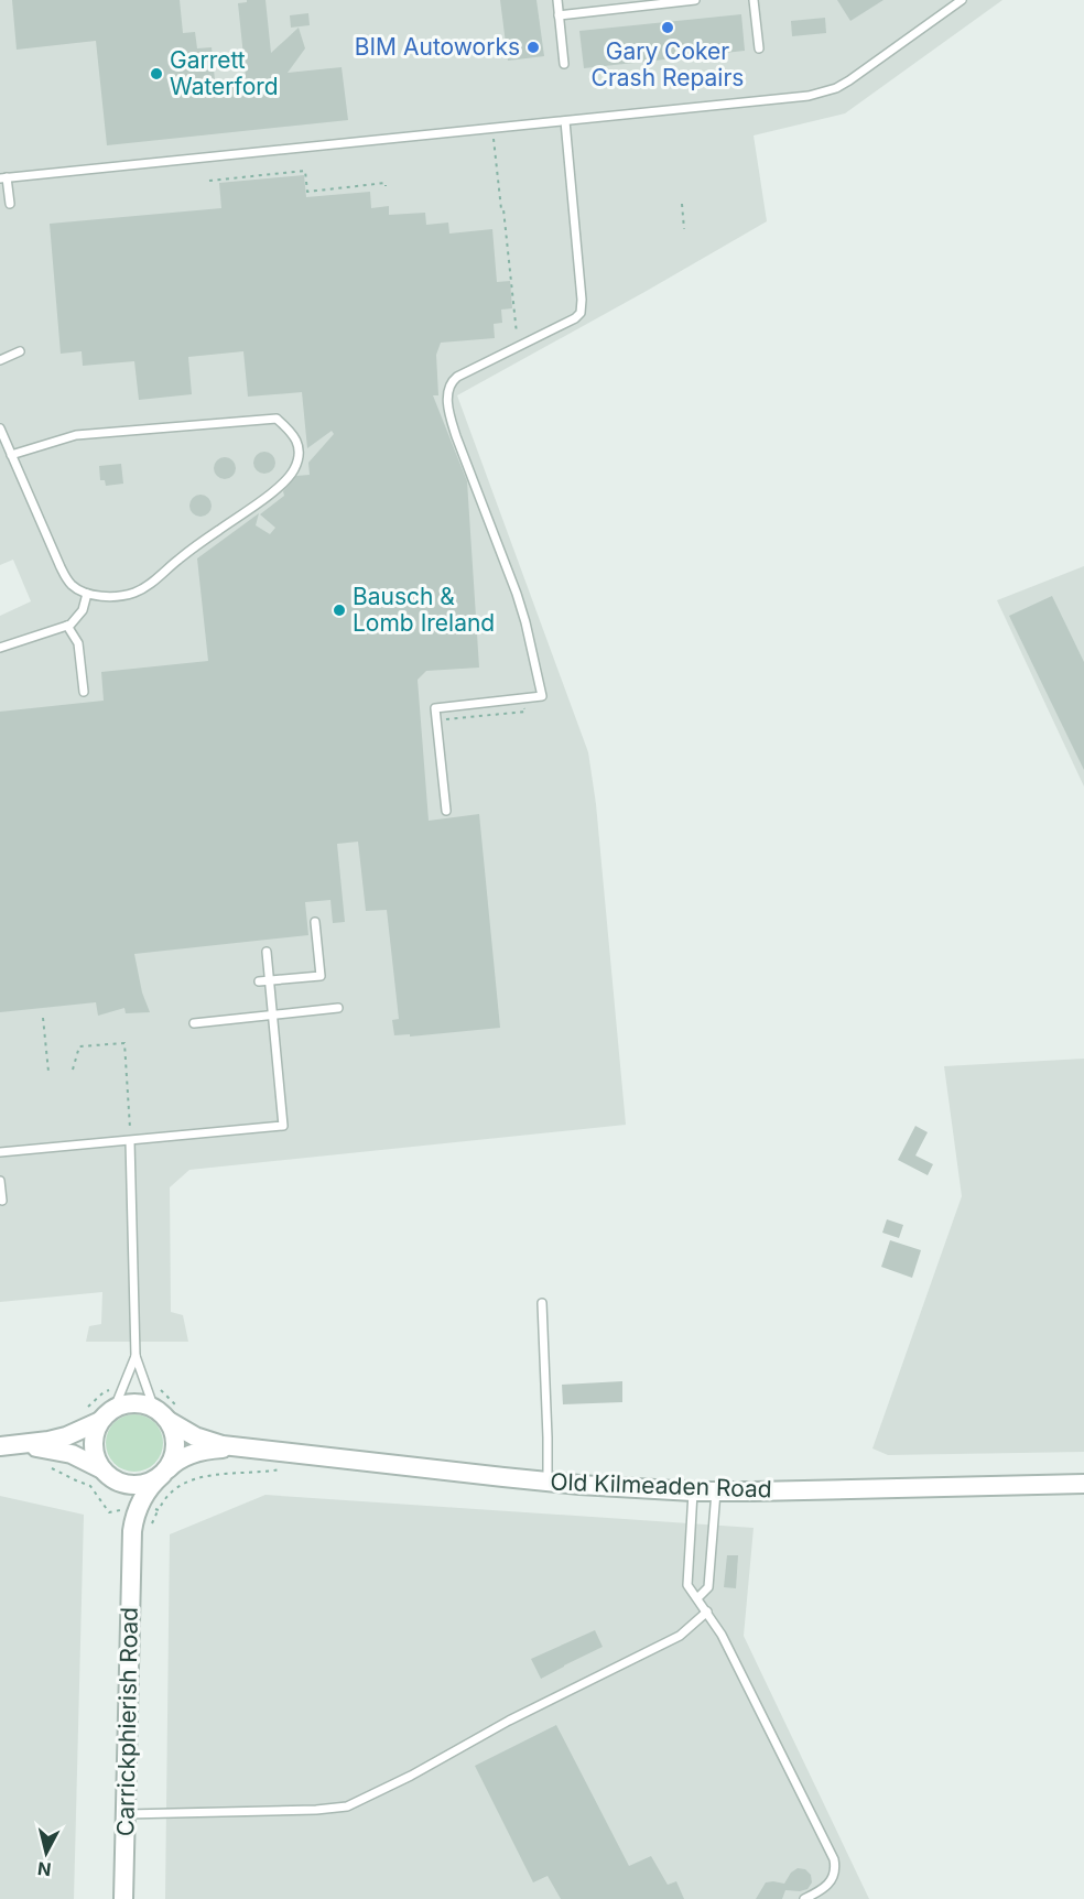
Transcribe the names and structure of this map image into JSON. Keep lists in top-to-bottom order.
{
  "streets": {
    "street": ["Old Kilmeaden Road", "Carrickphierish Road"]
  },
  "crossings": [
    ["Old Kilmeaden Road", "Carrickphierish Road"]
  ],
  "places": [
    "Gary Coker Crash Repairs",
    "BIM Autoworks",
    "Garrett Waterford",
    "Bausch & Lomb Ireland"
  ],
  "north": "bottom"
}
